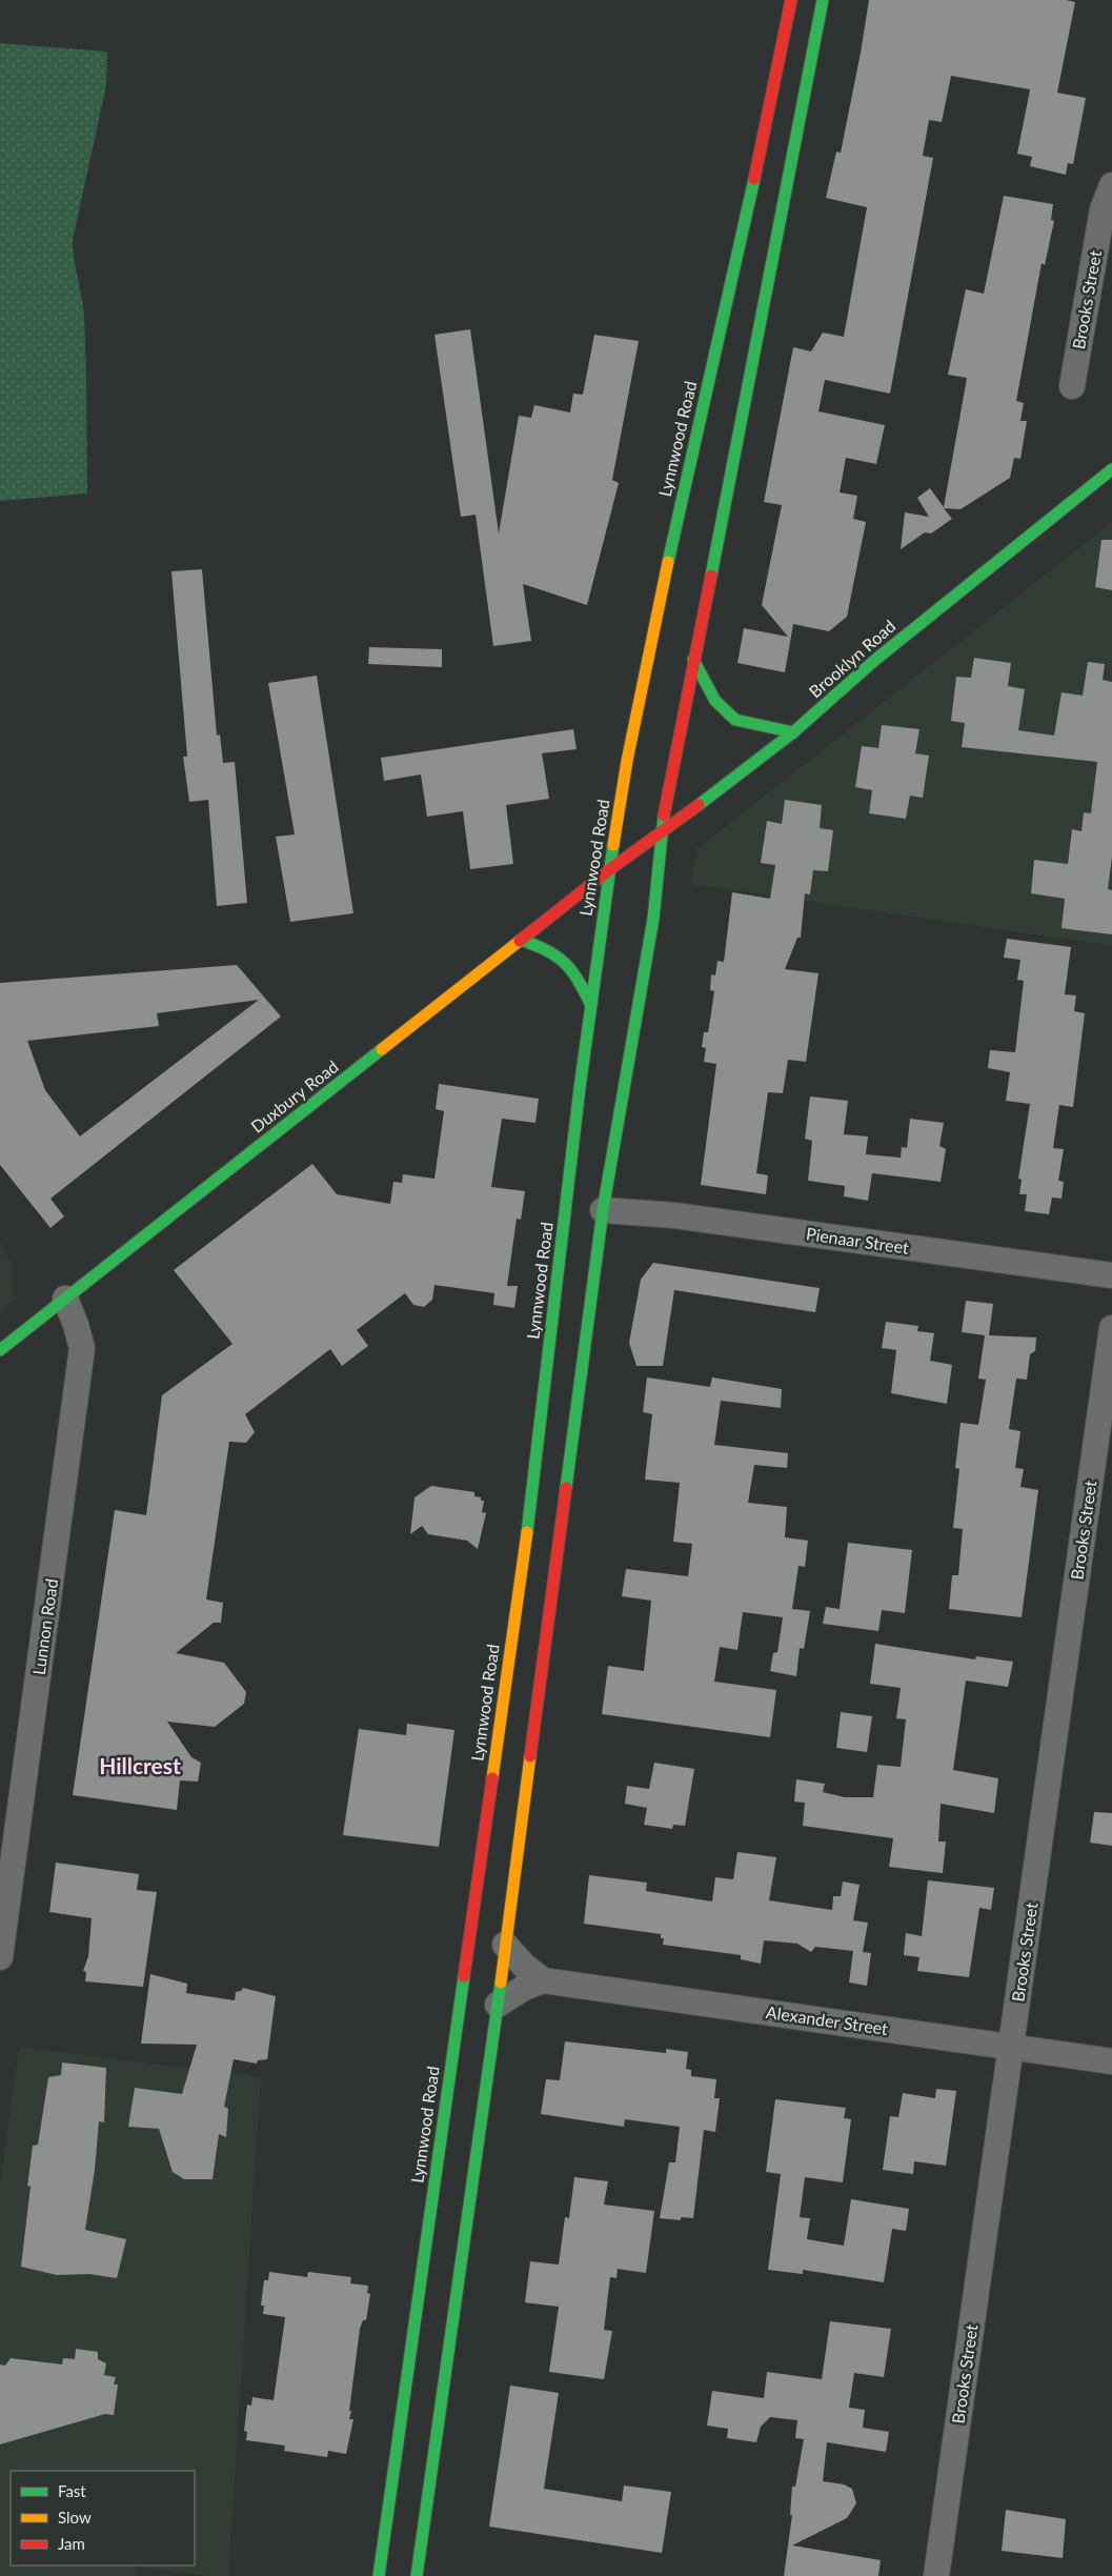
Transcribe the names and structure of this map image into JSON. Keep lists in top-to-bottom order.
{
  "streets": {
    "main road": ["Lynnwood Road", "Brooklyn Road", "Duxbury Road"],
    "street": [
      "Brooks Street",
      "Pienaar Street",
      "Lunnon Road",
      "Alexander Street"
    ]
  },
  "crossings": [
    ["Brooks Street", "Alexander Street"],
    ["Lynnwood Road", "Brooklyn Road"],
    ["Lynnwood Road", "Duxbury Road"],
    ["Brooklyn Road", "Duxbury Road"],
    ["Duxbury Road", "Lunnon Road"]
  ],
  "districts": ["Hillcrest"],
  "legend": ["Fast", "Slow", "Jam"]
}
